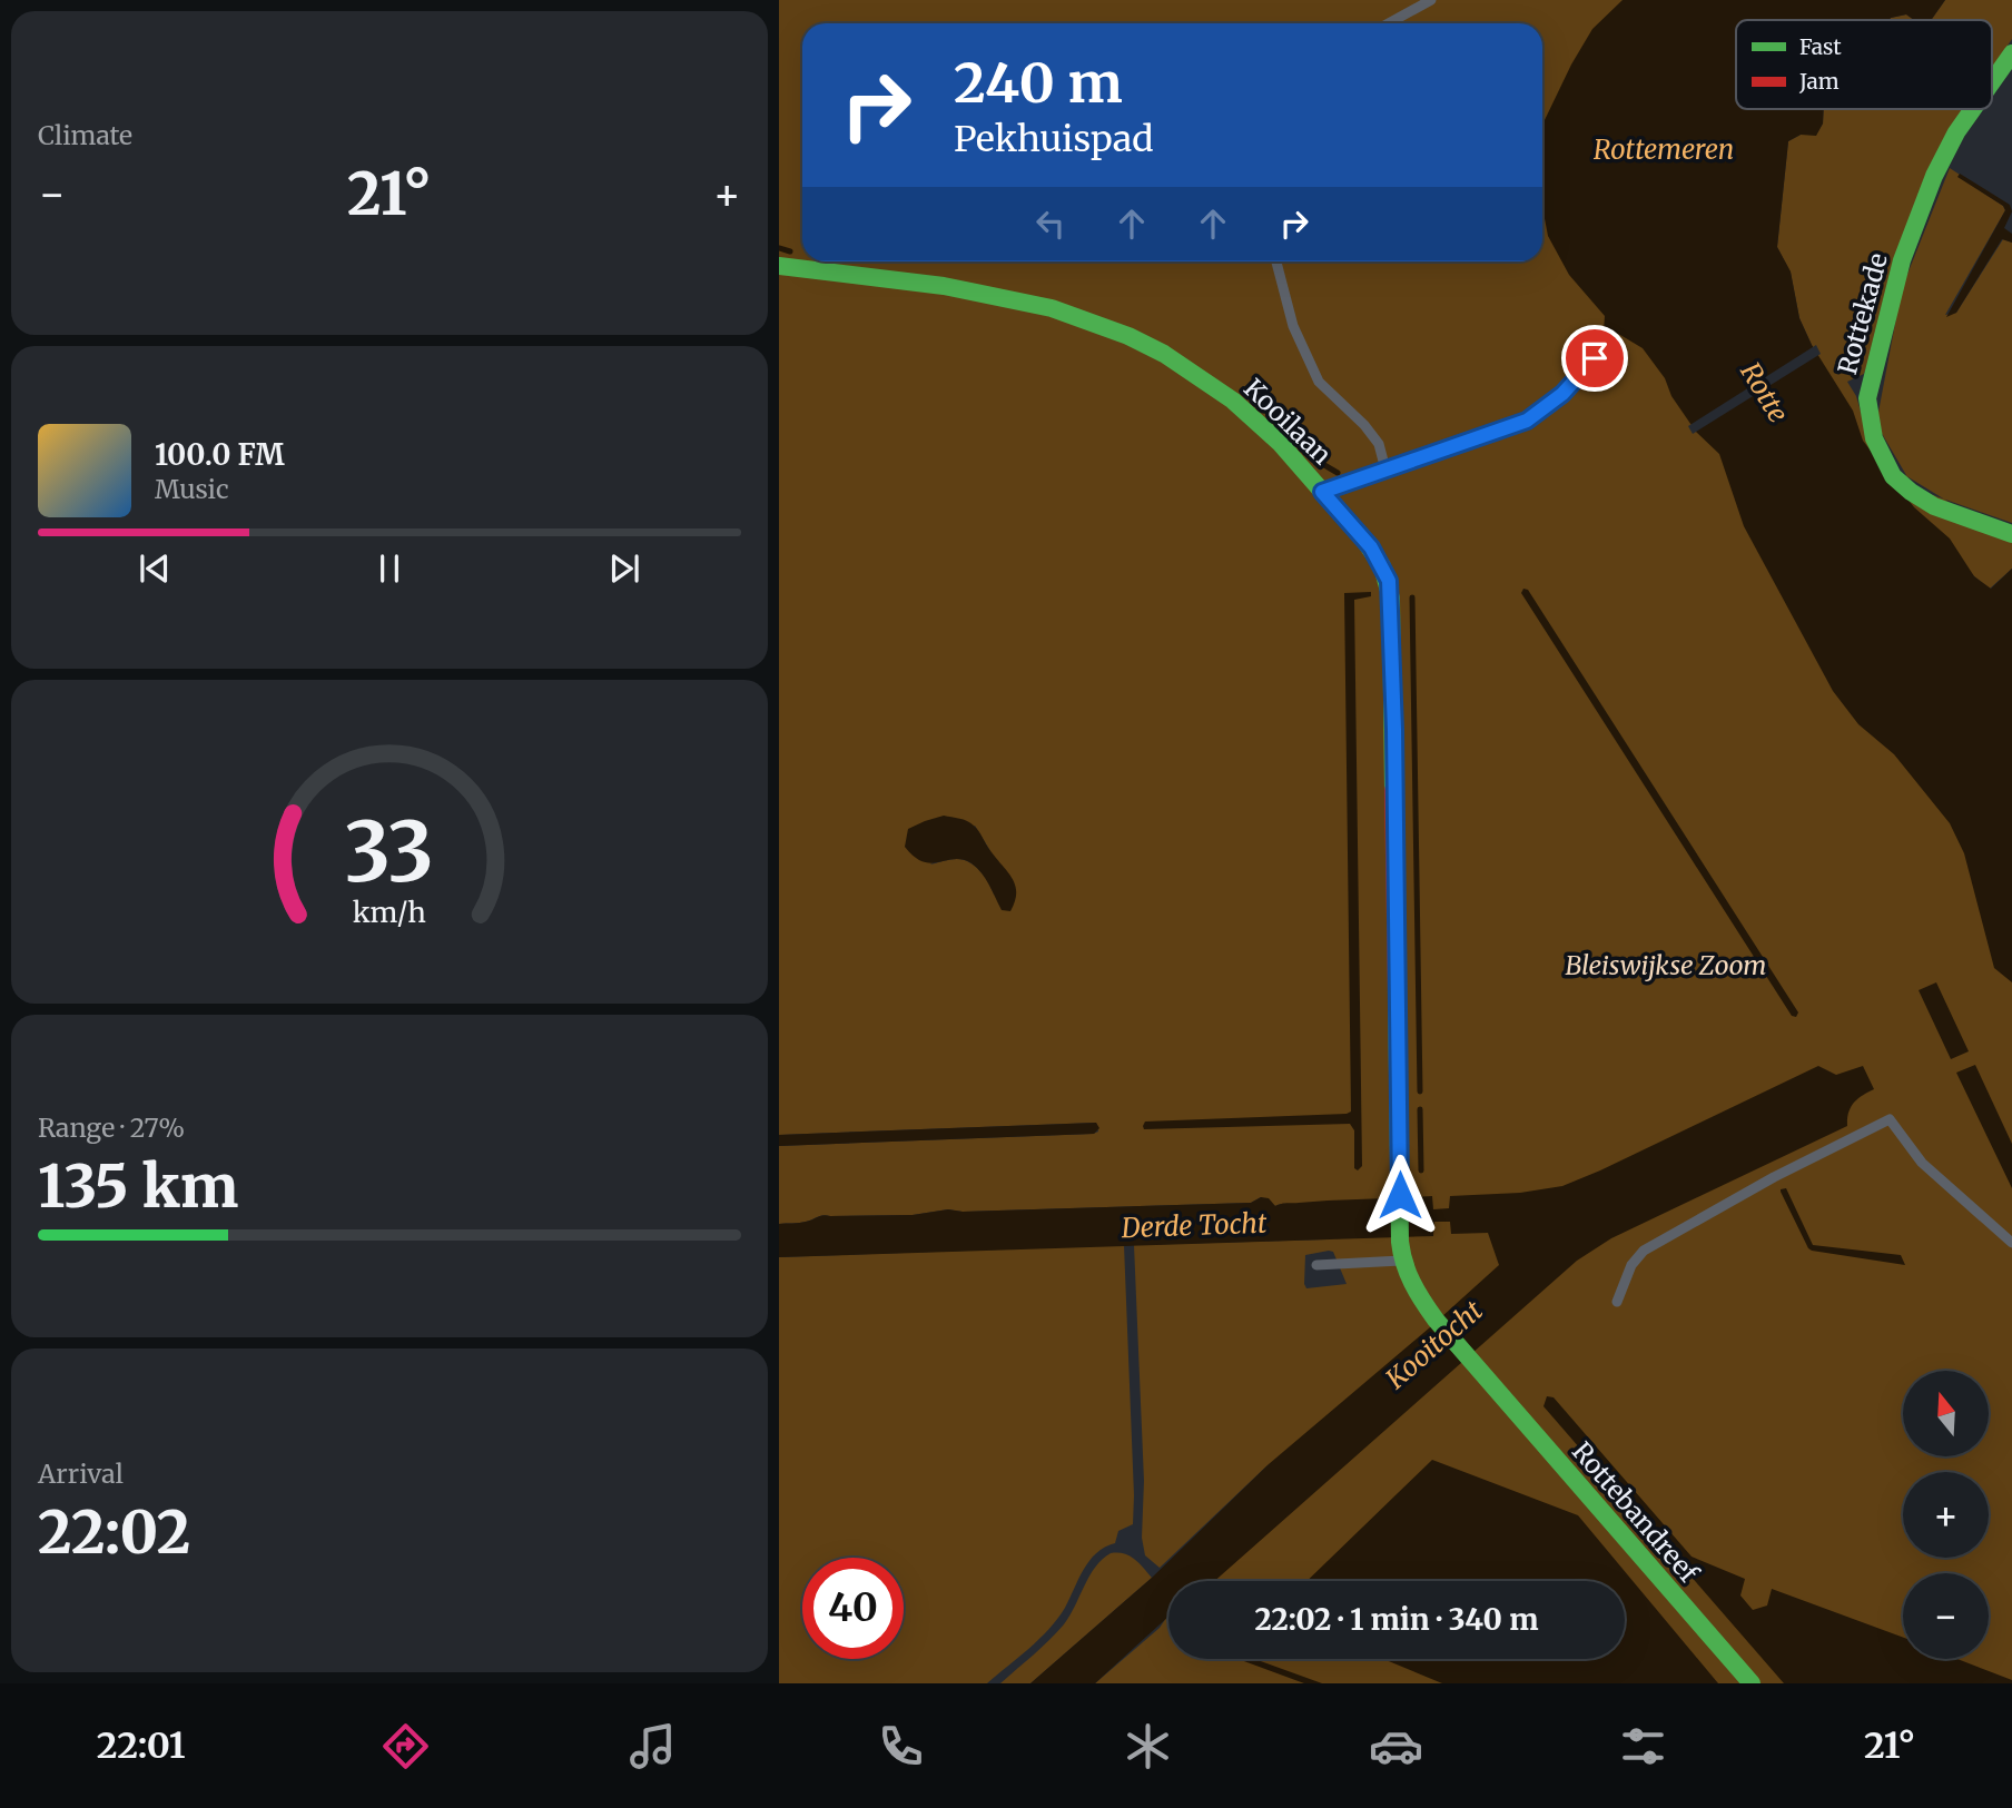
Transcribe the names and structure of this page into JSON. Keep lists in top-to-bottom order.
{
  "streets": {
    "street": ["Rottekade", "Kooilaan", "Rottebandreef"]
  },
  "crossings": [
    ["Kooilaan", "Rottebandreef"]
  ],
  "water": [
    "Rottemeren",
    "Rotte",
    "Derde Tocht",
    "Kooitocht"
  ],
  "parks": ["Bleiswijkse Zoom"],
  "legend": ["Fast", "Jam"],
  "north": "top",
  "page": {
    "tile": [
      "Climate",
      ["Range · 27%", "135 km"],
      ["Arrival", "22:02"]
    ],
    "turn": ["240 m", "Pekhuispad"],
    "heat": ["−", "21°", "+"],
    "song": ["100.0 FM", "Music"],
    "map_buttons": ["+", "−"],
    "limit": "40",
    "trip": "22:02 · 1 min · 340 m",
    "tabs": ["22:01", "21°"],
    "gauge": ["33", "km/h"]
  }
}
